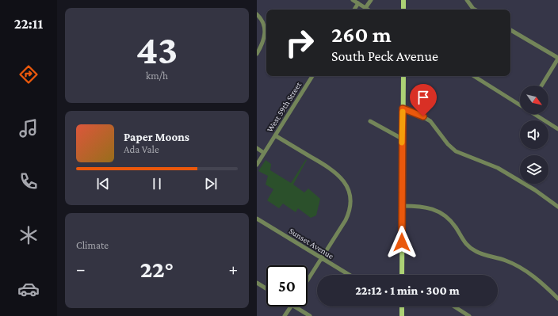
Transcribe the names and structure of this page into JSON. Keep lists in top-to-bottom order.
{
  "streets": {
    "street": ["West 59th Street", "Sunset Avenue"]
  },
  "north": "bottom right",
  "page": {
    "tabs": "22:11",
    "tile": [
      ["43", "km/h"],
      "Climate"
    ],
    "turn": ["260 m", "South Peck Avenue"],
    "song": ["Paper Moons", "Ada Vale"],
    "heat": ["−", "22°", "+"],
    "limit": "50",
    "trip": "22:12 · 1 min · 300 m"
  }
}
